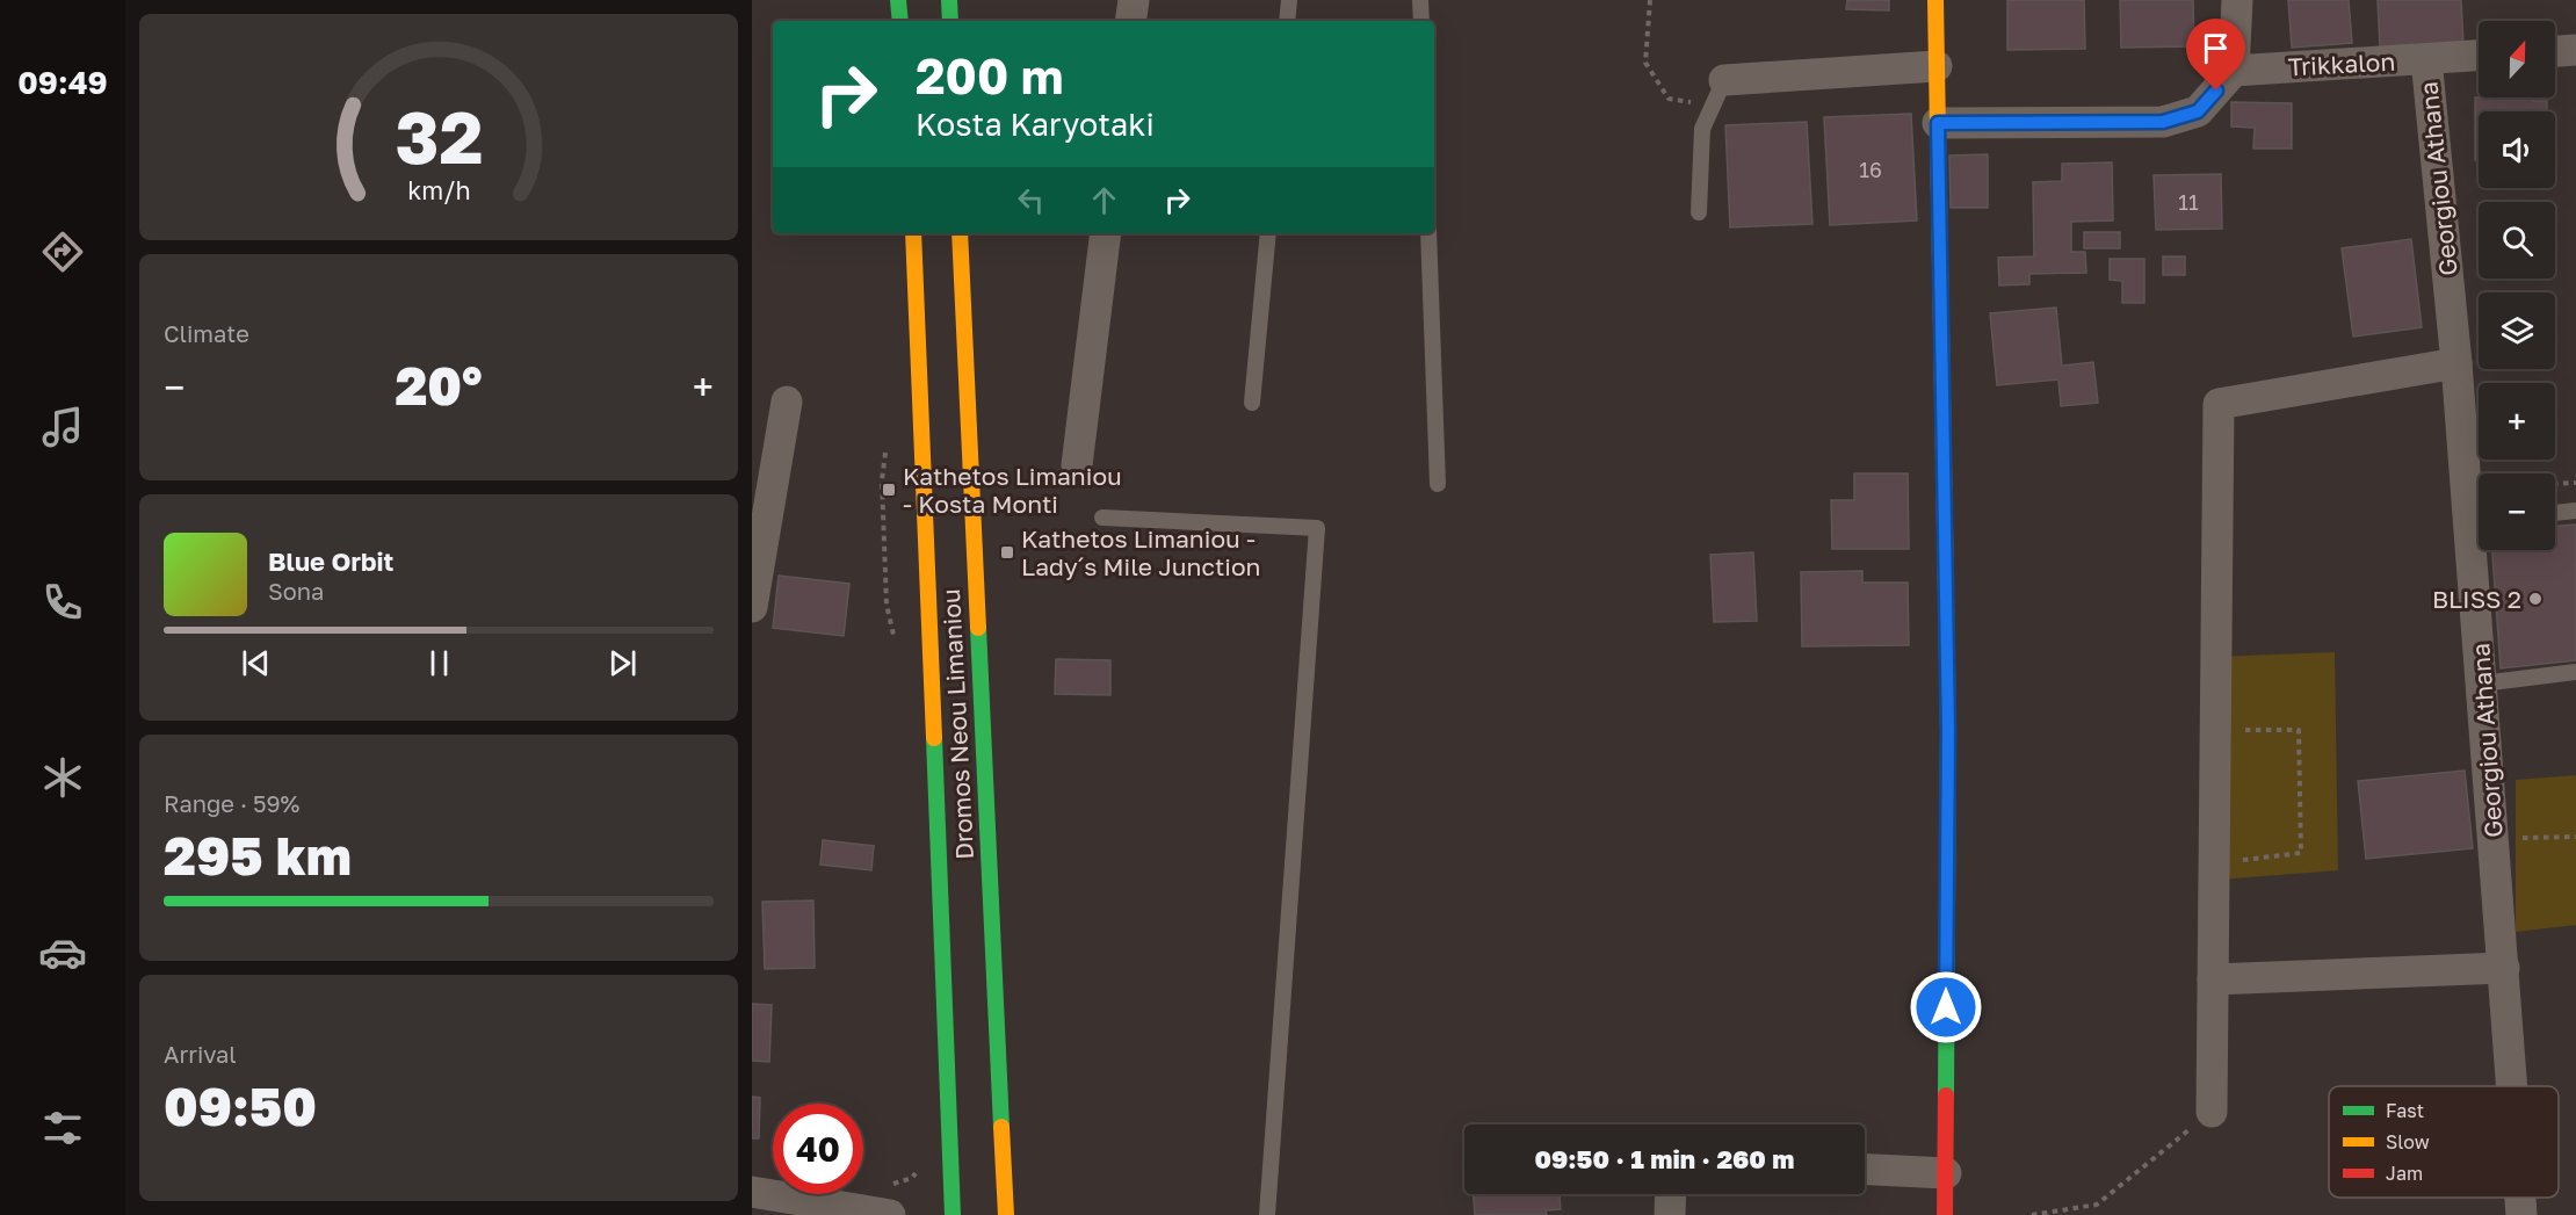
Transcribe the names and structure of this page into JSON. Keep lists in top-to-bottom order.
{
  "streets": {
    "main road": ["Dromos Neou Limaniou"],
    "street": ["Trikkalon", "Georgiou Athana"]
  },
  "crossings": [
    ["Trikkalon", "Georgiou Athana"]
  ],
  "places": {
    "transit": ["Kathetos Limaniou - Kosta Monti", "Kathetos Limaniou - Lady´s Mile Junction"],
    "other": ["BLISS 2"]
  },
  "house_numbers": ["16", "11"],
  "legend": ["Fast", "Slow", "Jam"],
  "north": "top",
  "page": {
    "tabs": "09:49",
    "map_buttons": ["+", "−"],
    "turn": ["200 m", "Kosta Karyotaki"],
    "tile": [
      "Climate",
      ["Range · 59%", "295 km"],
      ["Arrival", "09:50"]
    ],
    "heat": ["−", "20°", "+"],
    "song": ["Blue Orbit", "Sona"],
    "limit": "40",
    "trip": "09:50 · 1 min · 260 m",
    "gauge": ["32", "km/h"]
  }
}
